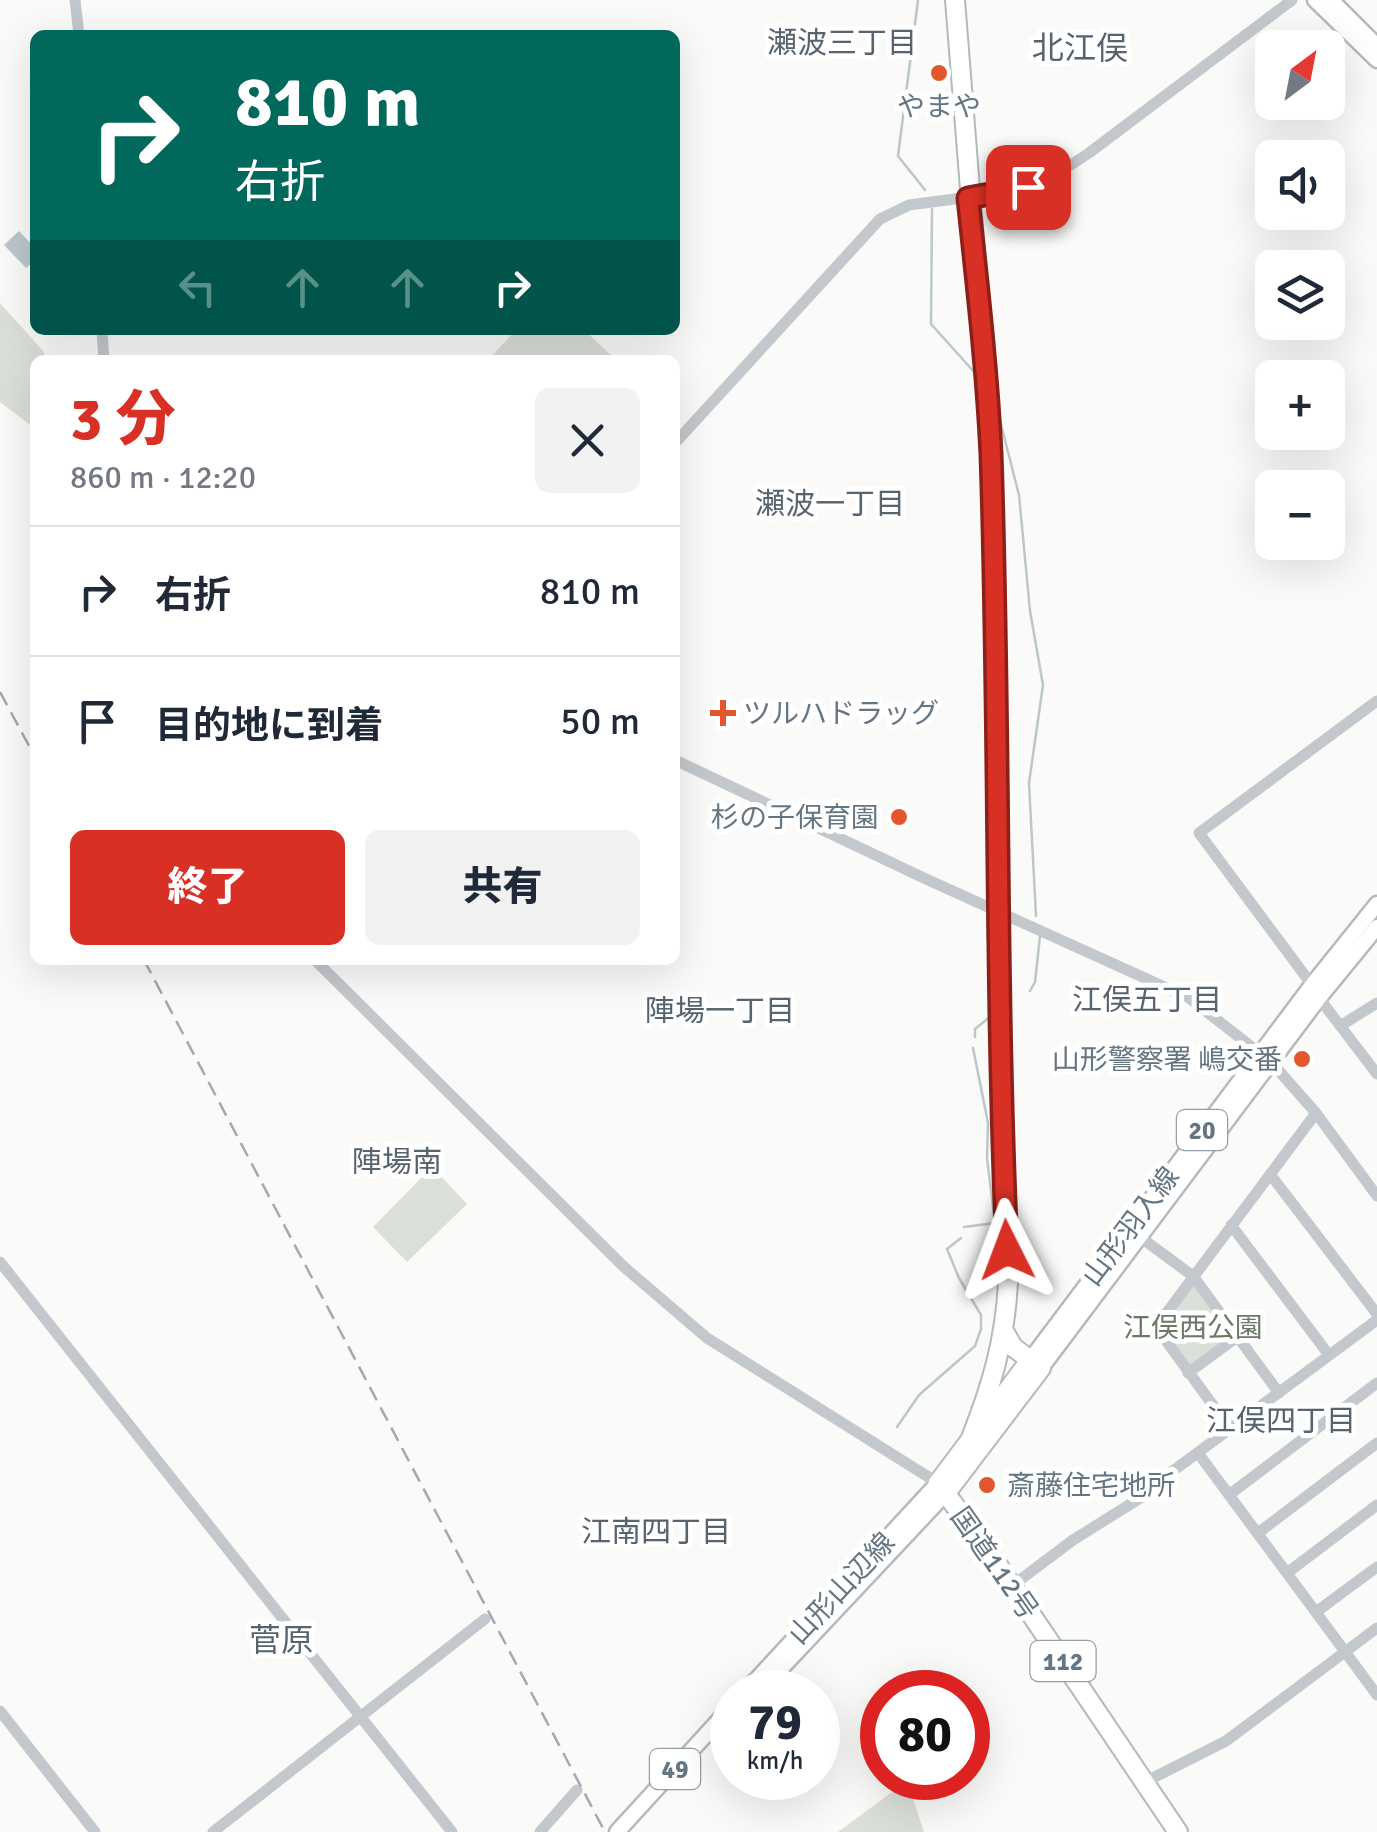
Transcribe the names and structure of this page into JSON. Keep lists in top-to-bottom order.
{
  "streets": {
    "highway": ["国道112号", "112"],
    "main road": [
      "20",
      "山形羽入線",
      "山形山辺線",
      "49"
    ]
  },
  "crossings": [
    ["山形羽入線", "国道112号"],
    ["国道112号", "山形山辺線"]
  ],
  "districts": [
    "瀬波三丁目",
    "北江俣",
    "瀬波一丁目",
    "江俣五丁目",
    "陣場一丁目",
    "陣場南",
    "江俣四丁目",
    "江南四丁目",
    "菅原"
  ],
  "parks": ["江俣西公園"],
  "places": {
    "other": [
      "やまや",
      "杉の子保育園",
      "山形警察署 嶋交番",
      "斎藤住宅地所"
    ],
    "health": ["ツルハドラッグ"]
  },
  "north": "top right",
  "page": {
    "map_buttons": ["+", "−"],
    "turn": ["810 m", "右折"],
    "heading": ["3 分", "860 m · 12:20"],
    "list": [
      {
        "name": "右折",
        "value": "810 m"
      },
      {
        "name": "目的地に到着",
        "value": "50 m"
      }
    ],
    "buttons": ["終了", "共有"],
    "speed": "79 km/h",
    "limit": "80"
  }
}
